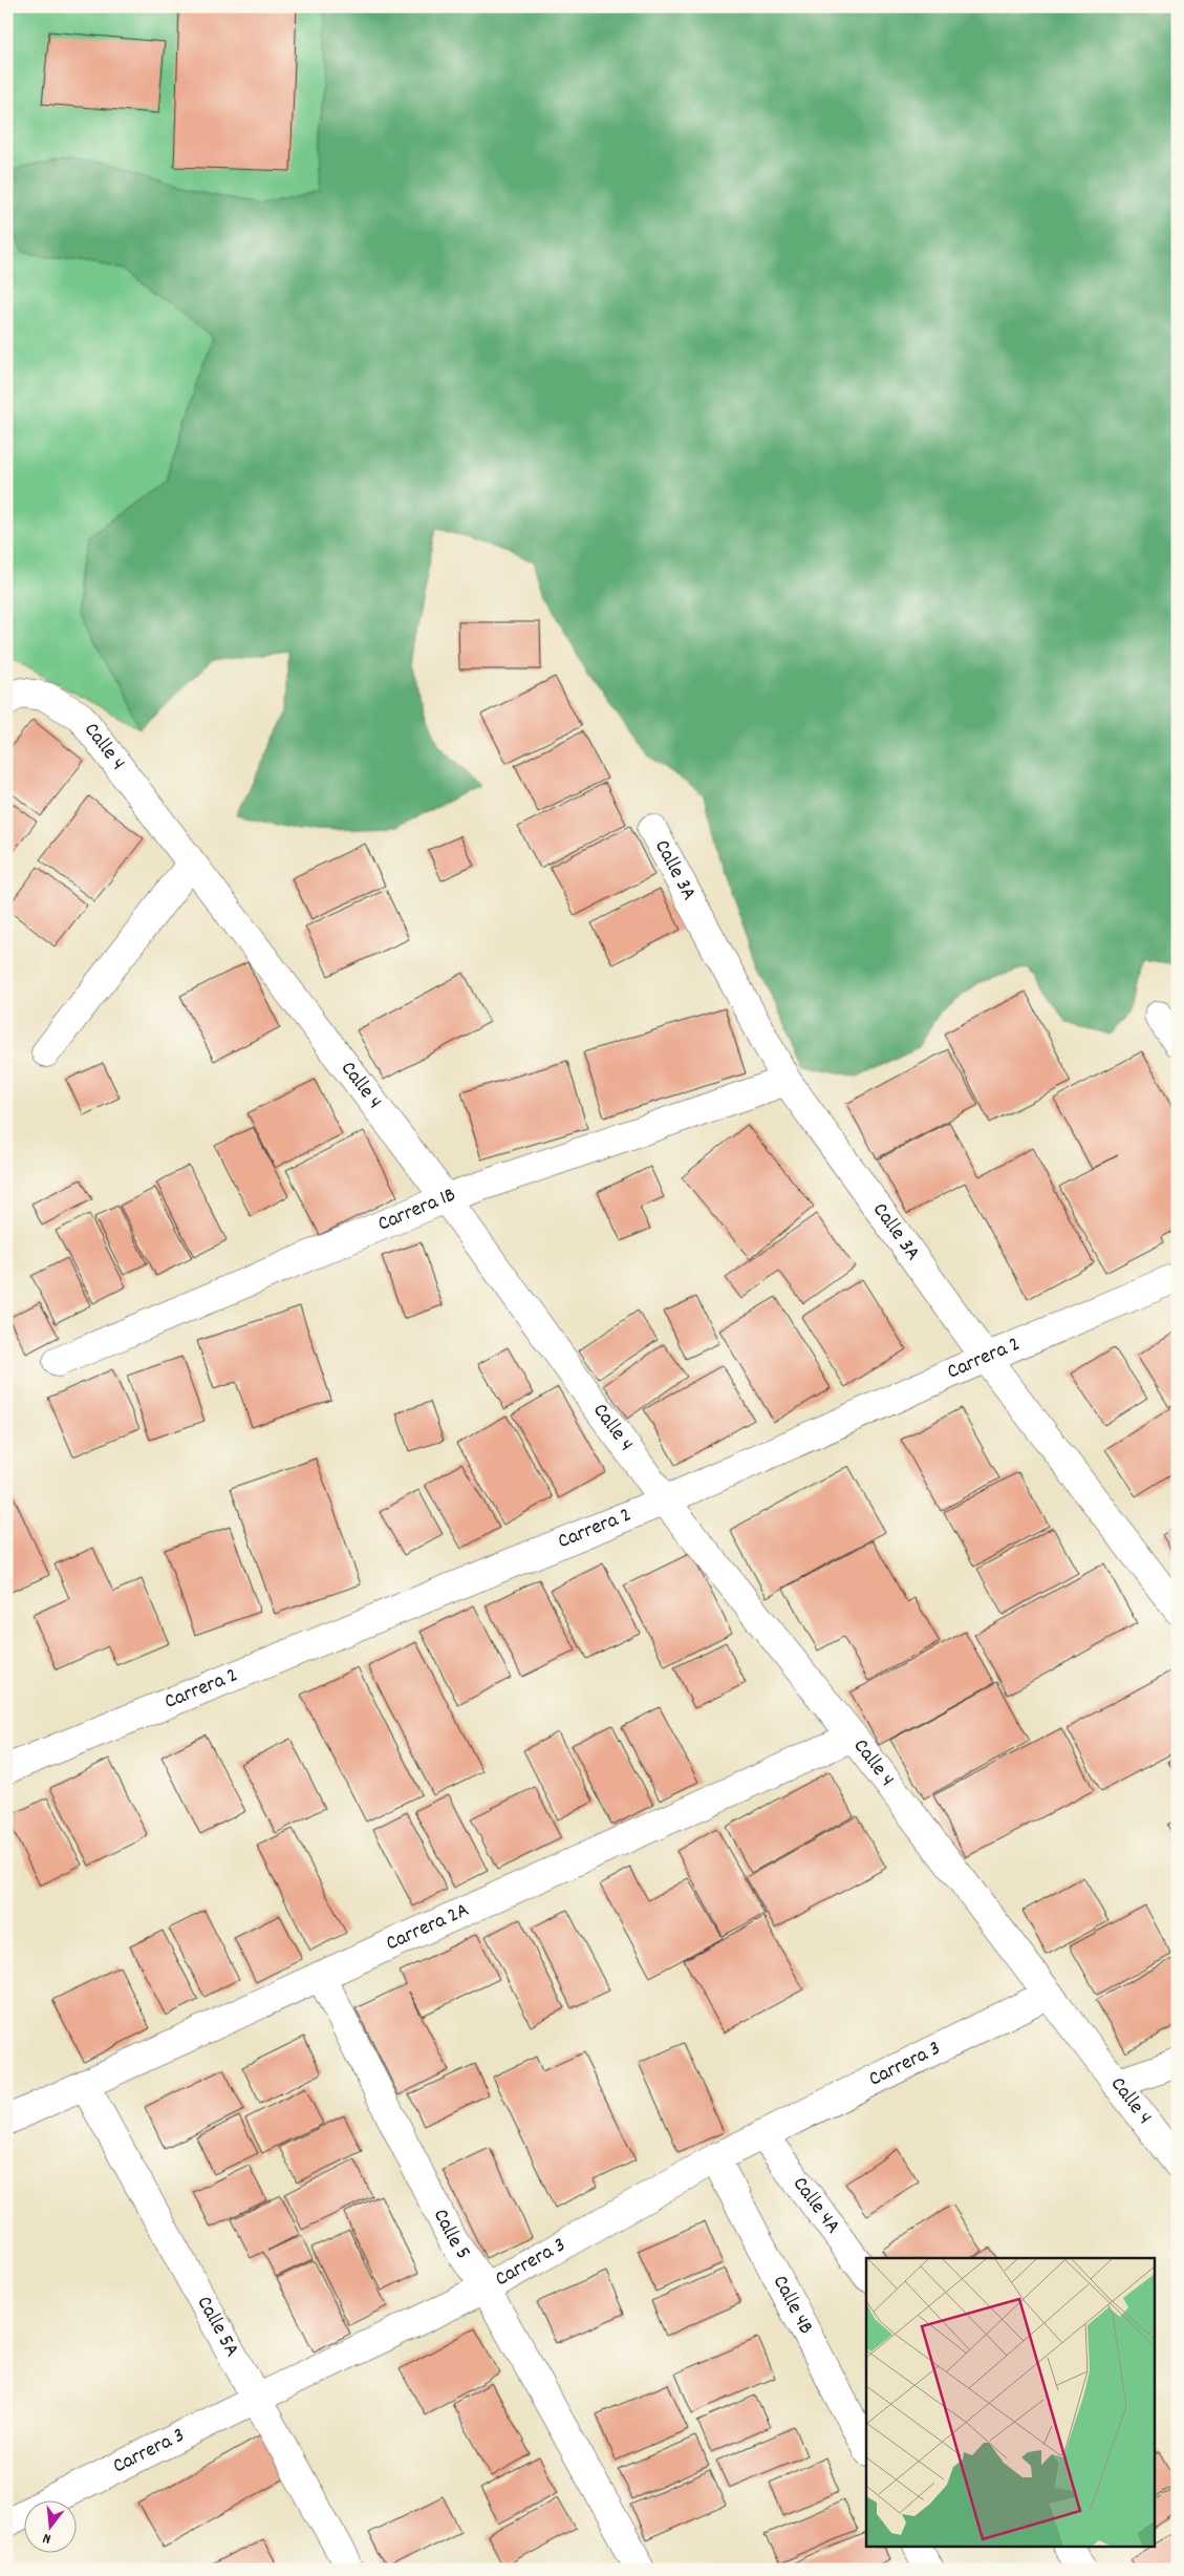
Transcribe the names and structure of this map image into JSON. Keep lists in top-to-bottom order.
{
  "streets": {
    "street": [
      "Calle 4",
      "Calle 3A",
      "Carrera 1B",
      "Carrera 2",
      "Carrera 2A",
      "Carrera 3",
      "Calle 4A",
      "Calle 5",
      "Calle 4B",
      "Calle 5A"
    ]
  },
  "crossings": [
    ["Calle 4", "Carrera 1B"],
    ["Calle 4", "Carrera 2"],
    ["Calle 4", "Carrera 2A"],
    ["Calle 4", "Carrera 3"],
    ["Calle 3A", "Carrera 1B"],
    ["Calle 3A", "Carrera 2"],
    ["Carrera 2A", "Calle 5"],
    ["Carrera 2A", "Calle 5A"],
    ["Carrera 3", "Calle 4A"],
    ["Carrera 3", "Calle 5"],
    ["Carrera 3", "Calle 4B"],
    ["Carrera 3", "Calle 5A"]
  ],
  "north": "bottom"
}
